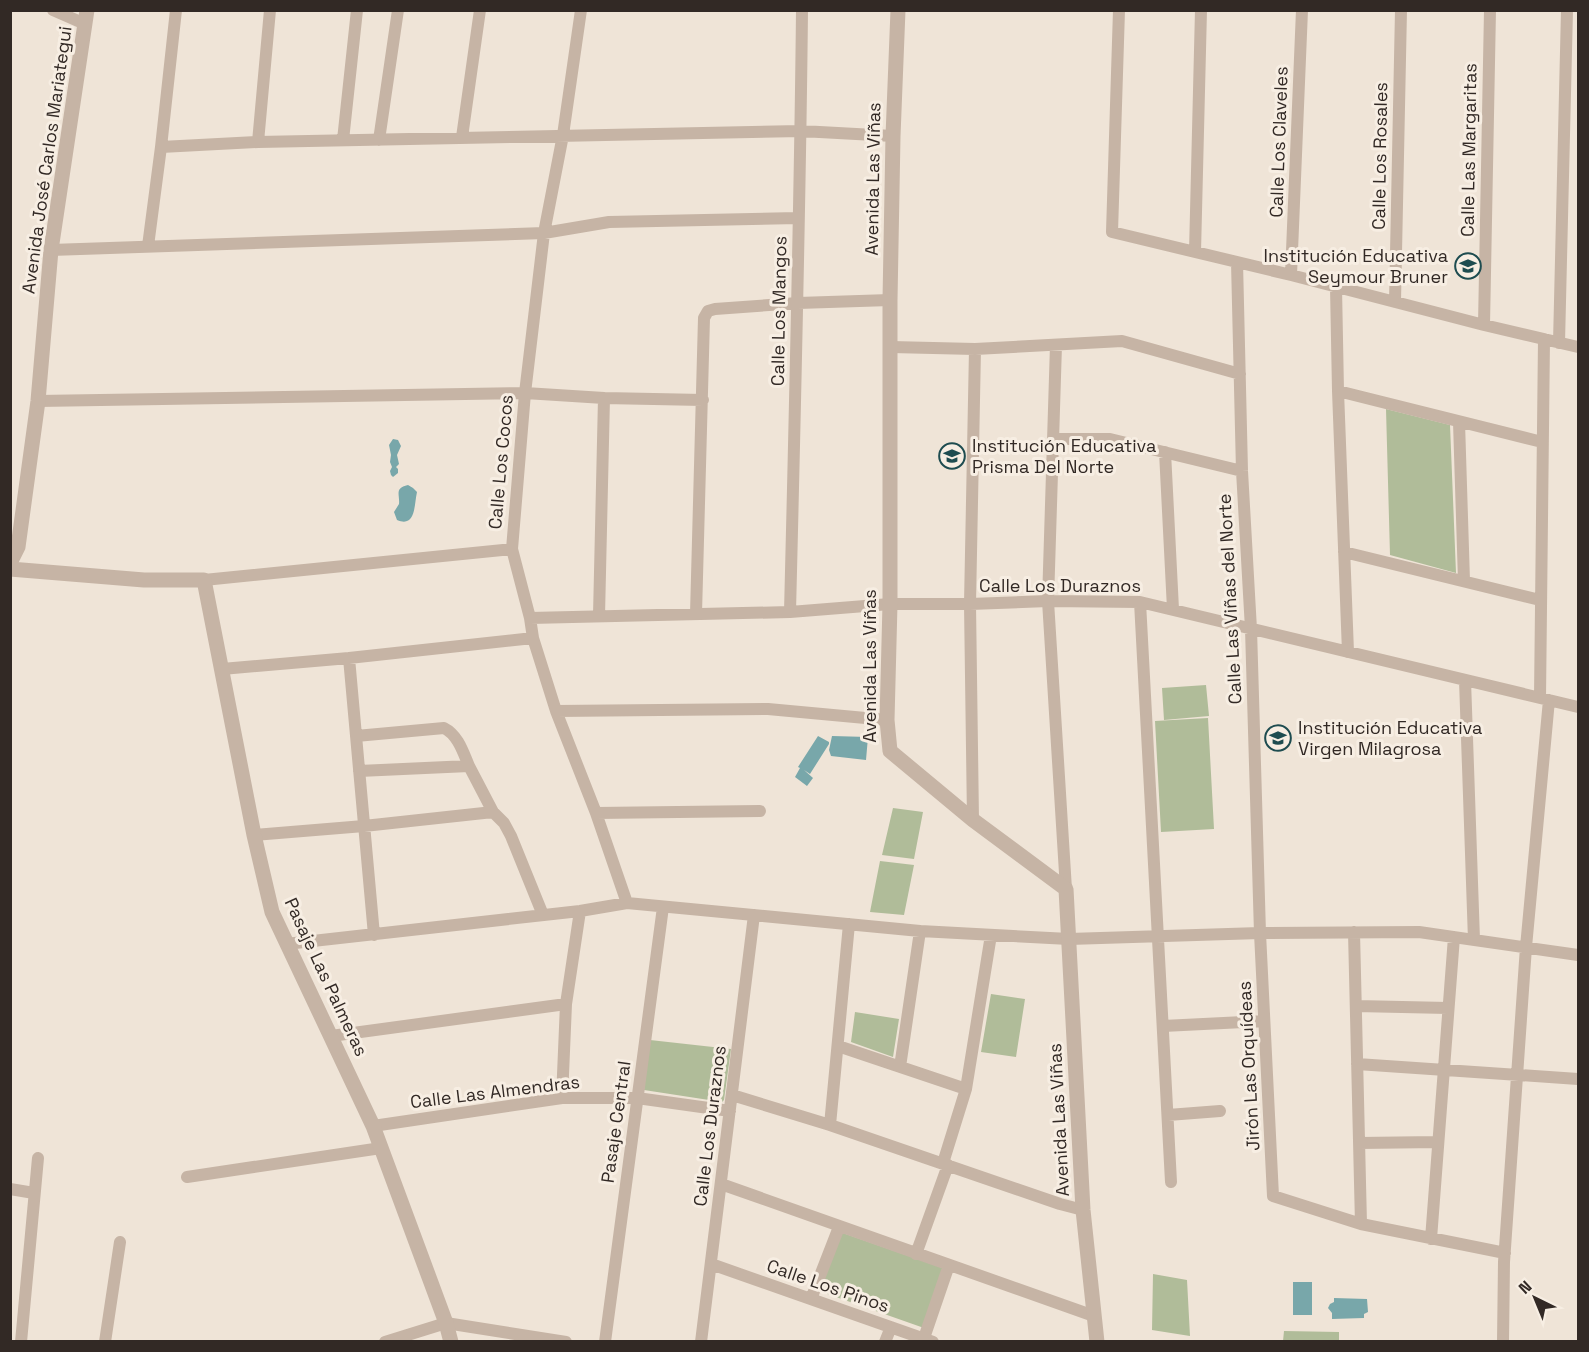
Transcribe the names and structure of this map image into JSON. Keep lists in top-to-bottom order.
{
  "streets": {
    "street": [
      "Calle Los Claveles",
      "Calle Las Margaritas",
      "Calle Los Rosales",
      "Avenida José Carlos Mariategui",
      "Avenida Las Viñas",
      "Calle Los Mangos",
      "Calle Los Cocos",
      "Calle Los Duraznos",
      "Calle Las Viñas del Norte",
      "Pasaje Las Palmeras",
      "Jirón Las Orquídeas",
      "Calle Las Almendras",
      "Pasaje Central",
      "Calle Los Pinos"
    ]
  },
  "crossings": [
    ["Avenida Las Viñas", "Calle Los Duraznos"],
    ["Calle Los Mangos", "Calle Los Duraznos"],
    ["Calle Los Cocos", "Calle Los Duraznos"],
    ["Calle Los Duraznos", "Calle Las Viñas del Norte"],
    ["Calle Los Duraznos", "Calle Las Almendras"],
    ["Calle Los Duraznos", "Calle Los Pinos"],
    ["Calle Las Viñas del Norte", "Jirón Las Orquídeas"],
    ["Pasaje Las Palmeras", "Calle Las Almendras"],
    ["Calle Las Almendras", "Pasaje Central"]
  ],
  "places": {
    "school or university": ["Institución Educativa Seymour Bruner", "Institución Educativa Prisma Del Norte", "Institución Educativa Virgen Milagrosa"]
  },
  "north": "top left"
}
